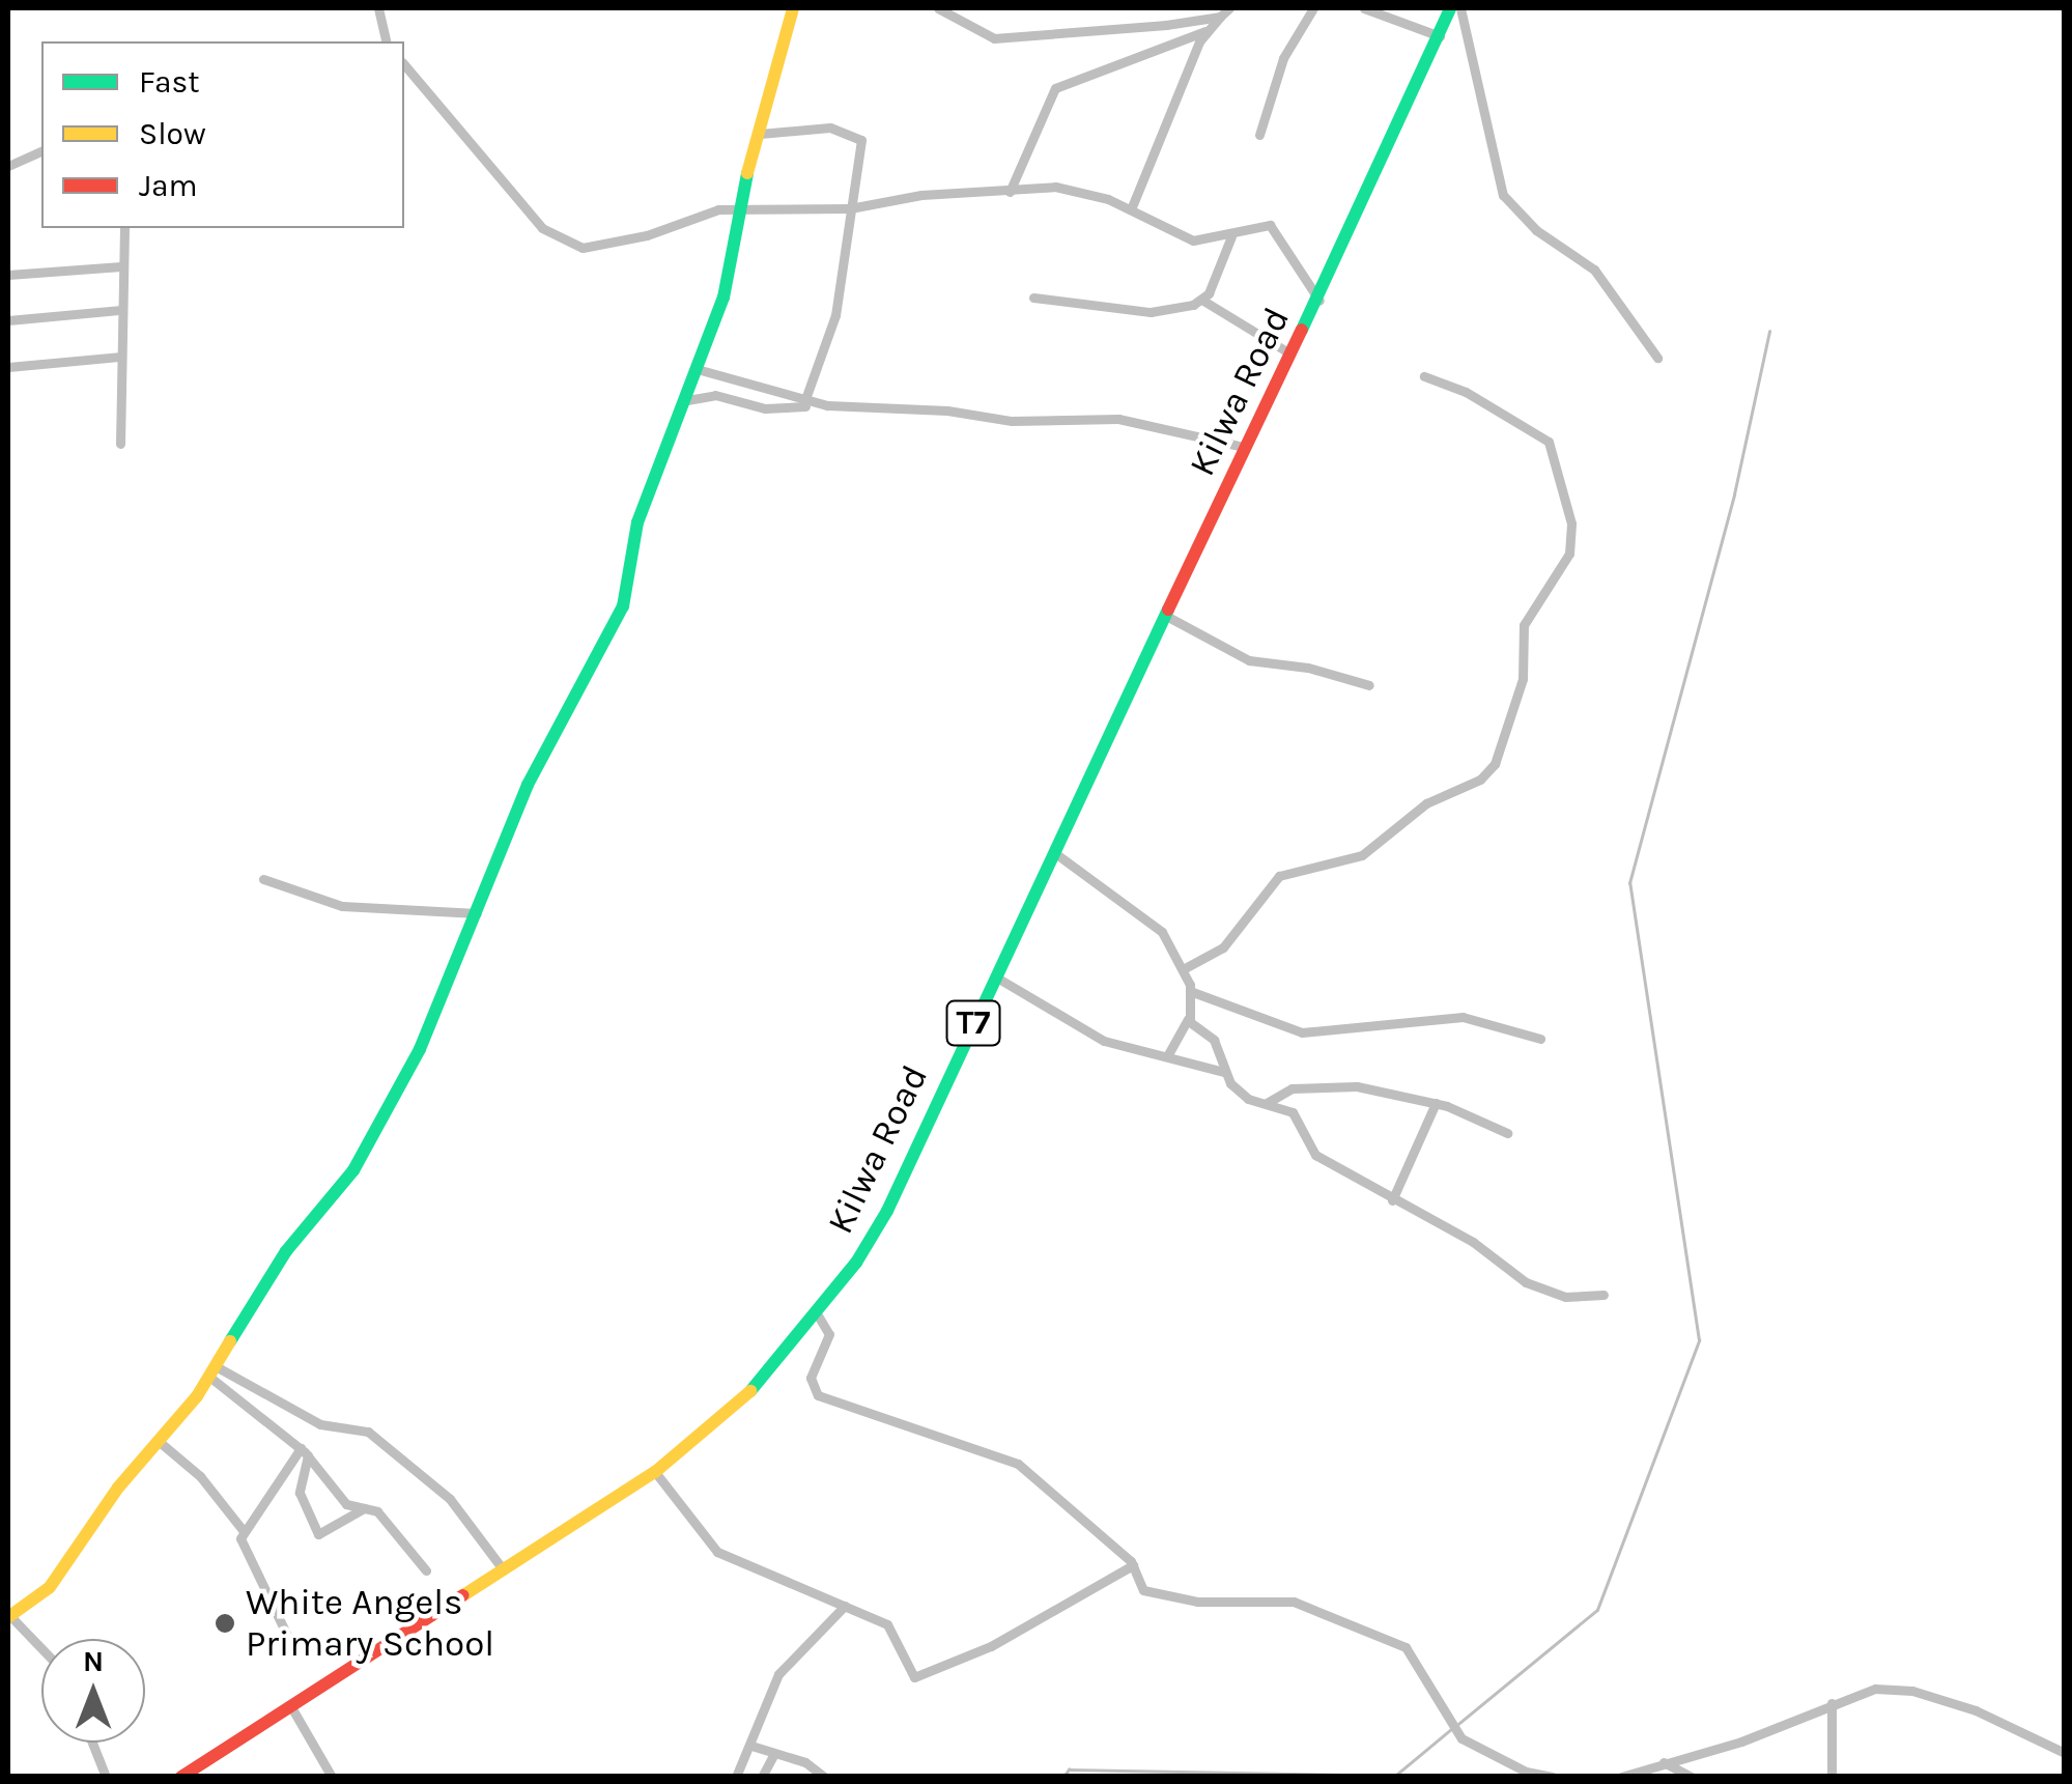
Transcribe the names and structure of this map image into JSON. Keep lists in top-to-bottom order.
{
  "streets": {
    "main road": ["Kilwa Road", "T7"]
  },
  "places": ["White Angels Primary School"],
  "legend": ["Fast", "Slow", "Jam"],
  "north": "top"
}
